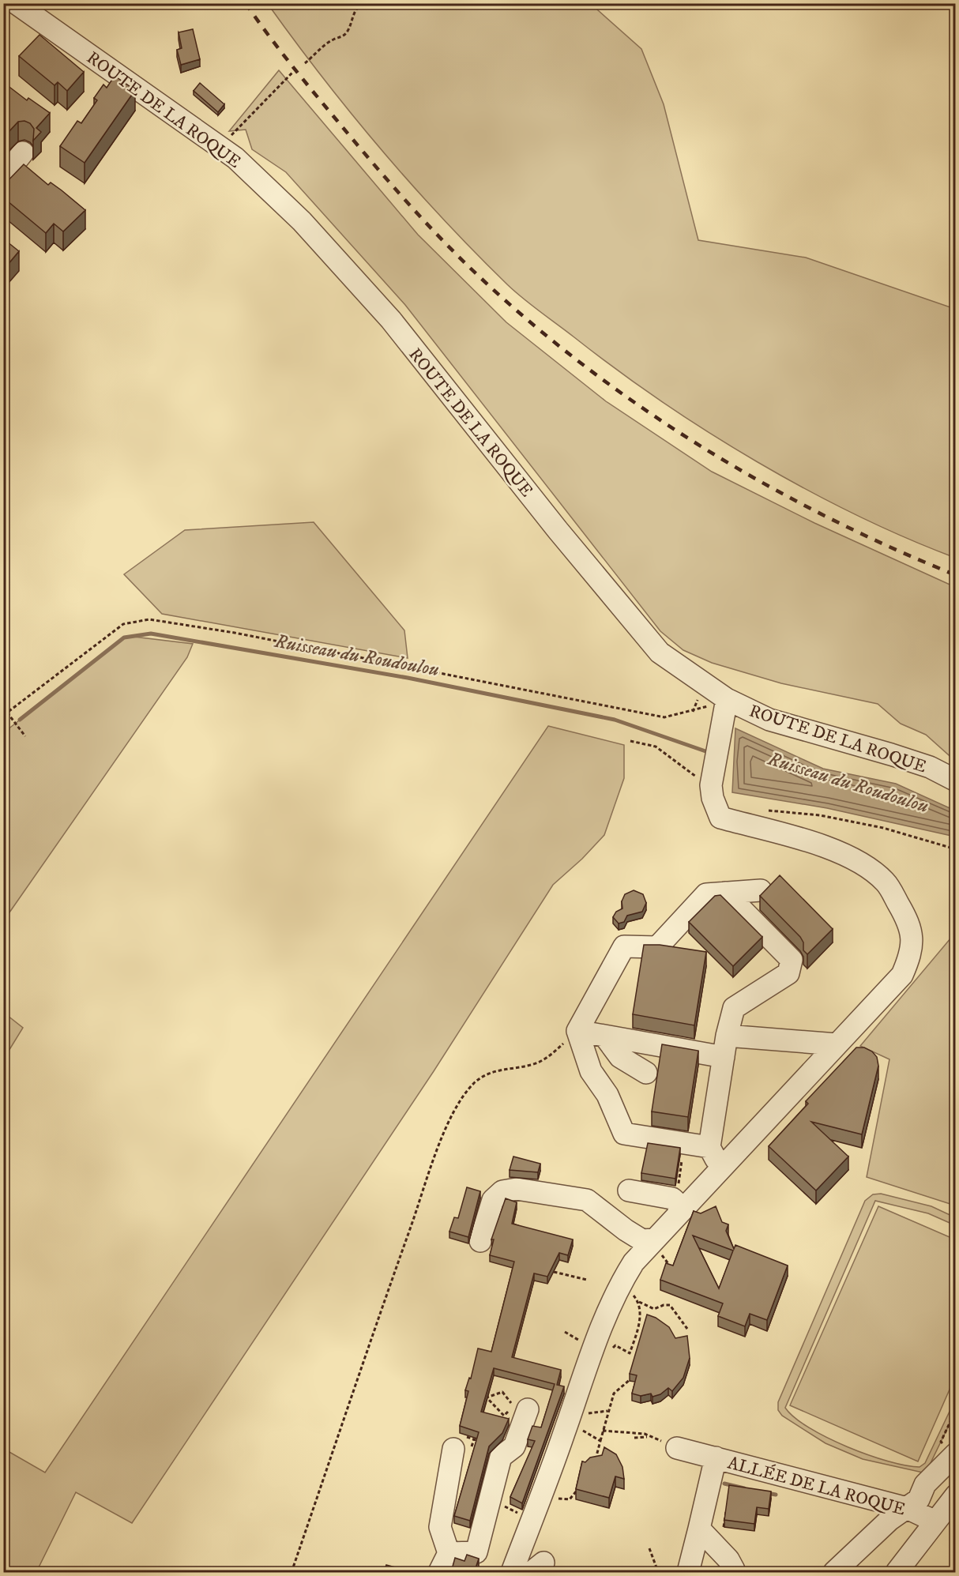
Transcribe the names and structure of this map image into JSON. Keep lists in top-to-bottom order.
{
  "streets": {
    "street": ["ROUTE DE LA ROQUE", "ALLÉE DE LA ROQUE"]
  },
  "water": ["Ruisseau du Roudoulou"]
}
